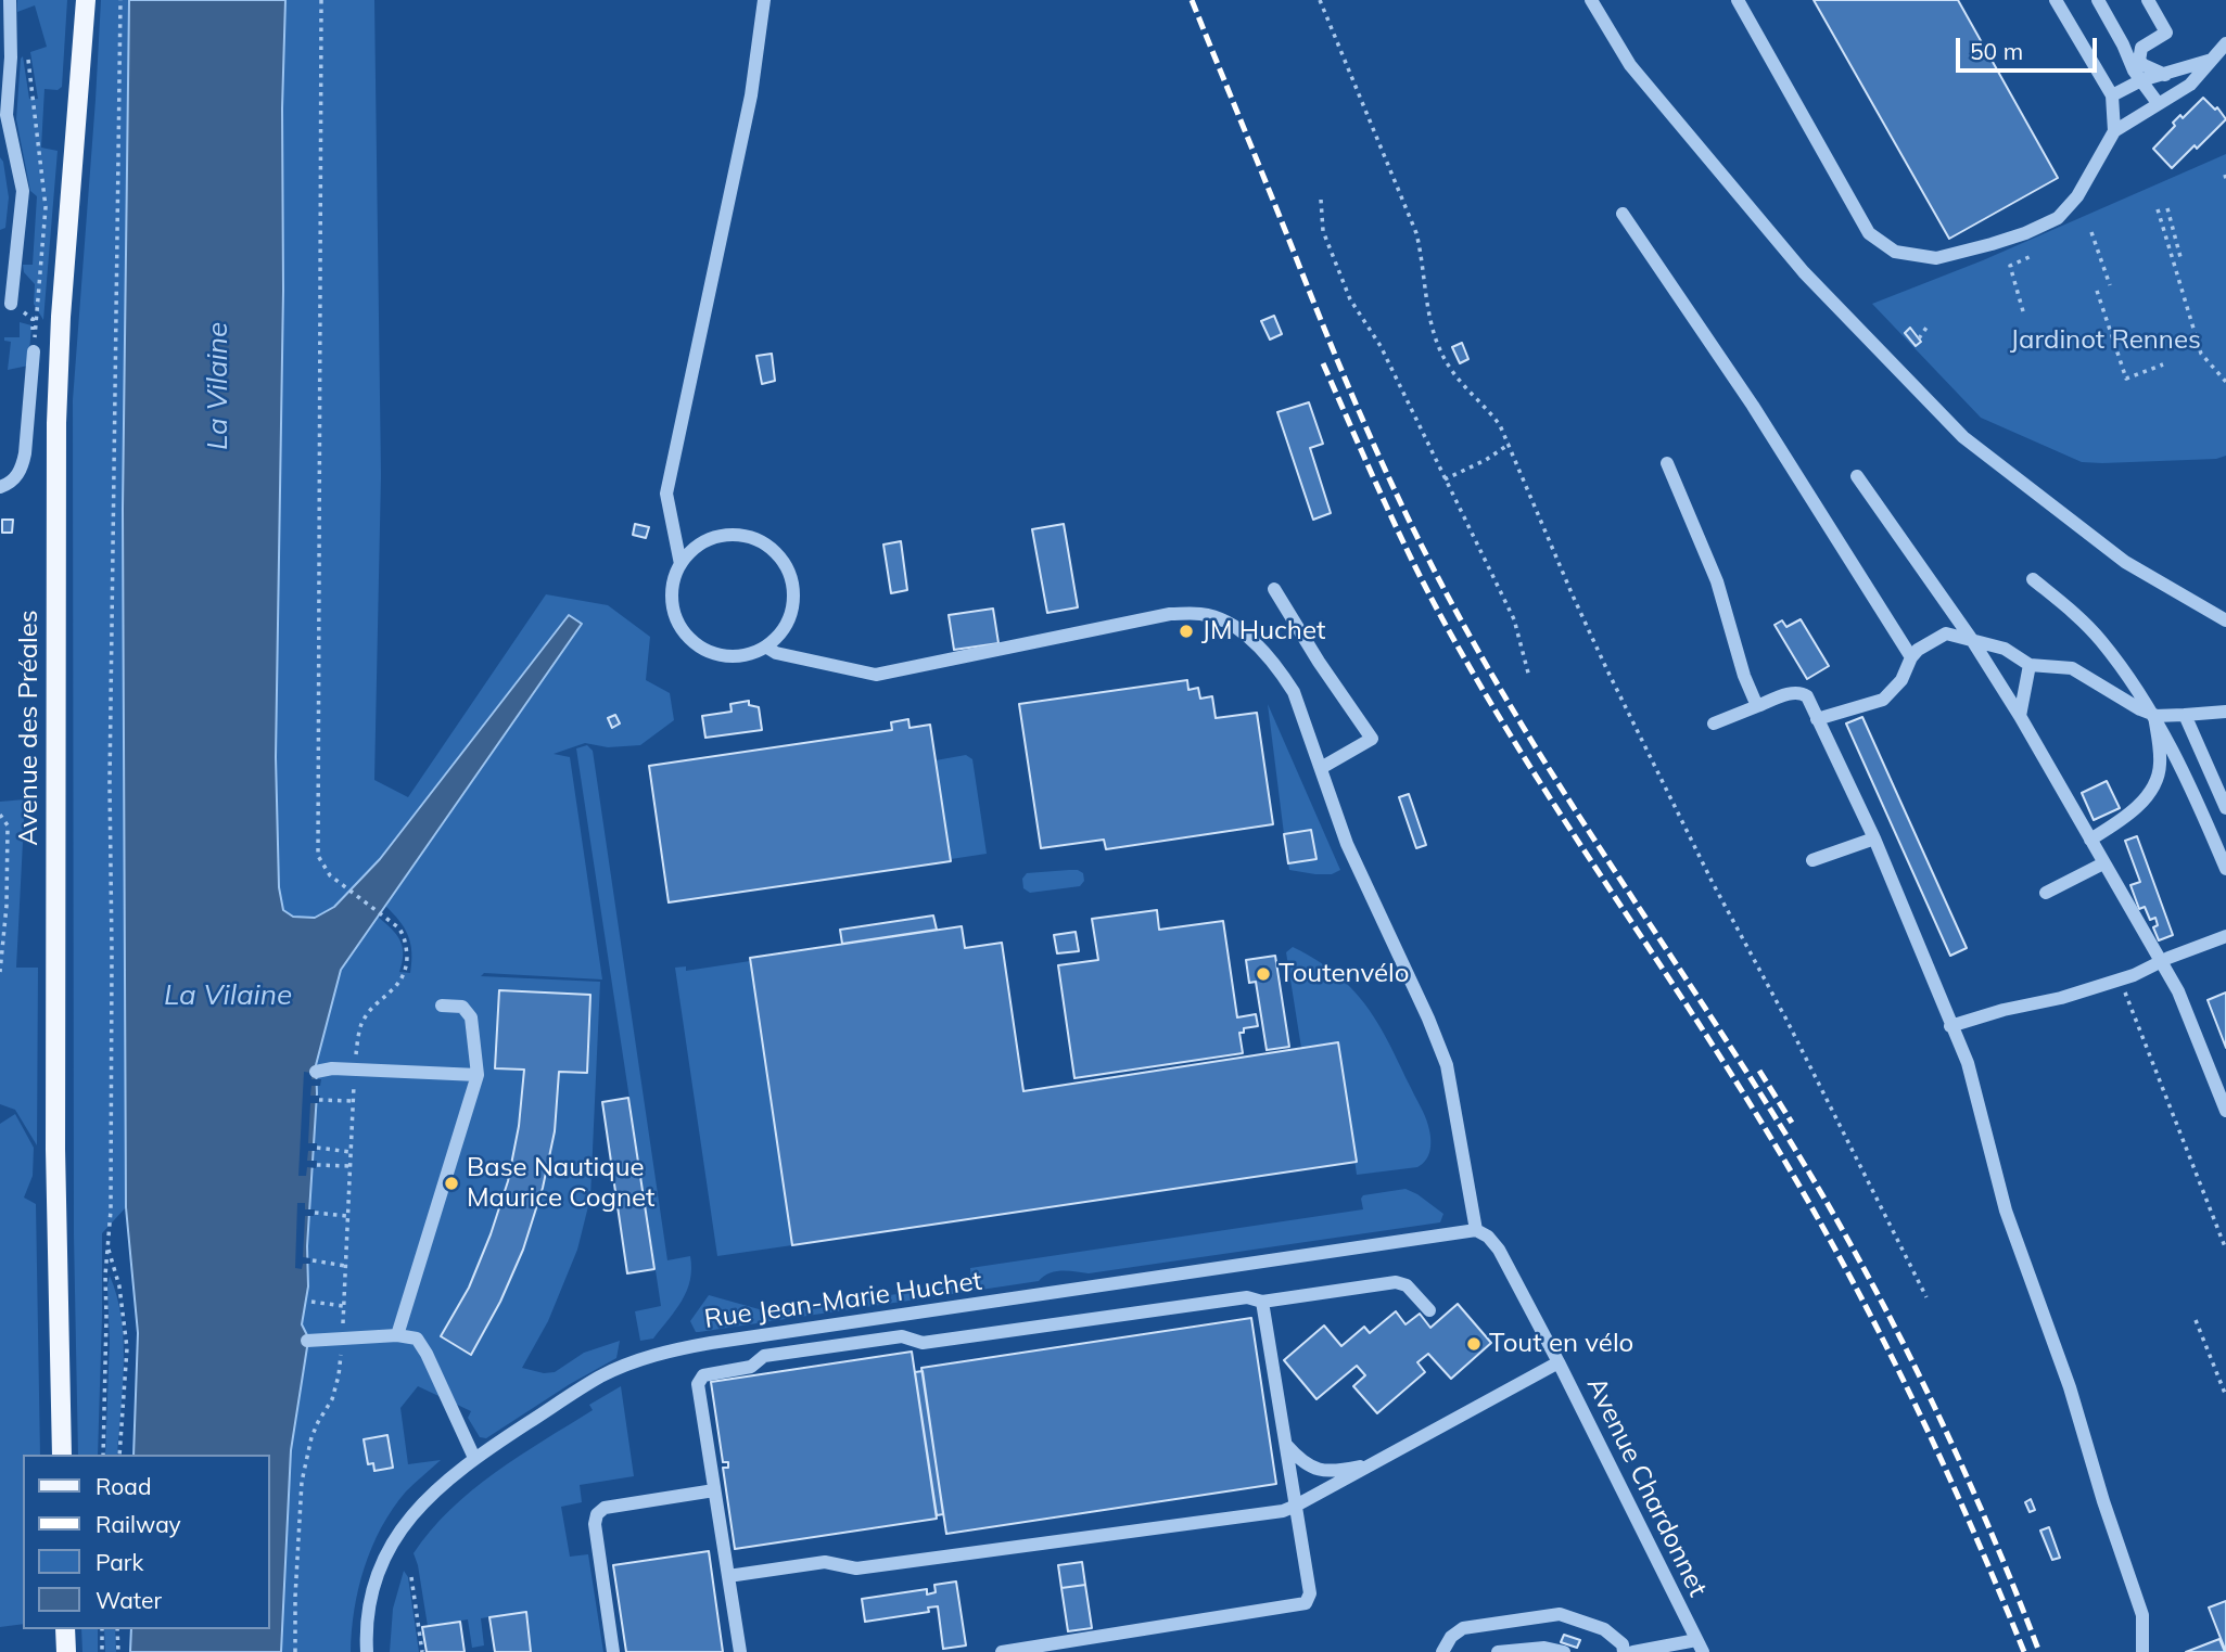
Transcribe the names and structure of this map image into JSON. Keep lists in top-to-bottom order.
{
  "streets": {
    "main road": ["Avenue des Préales"],
    "street": ["Rue Jean-Marie Huchet", "Avenue Chardonnet"]
  },
  "crossings": [
    ["Rue Jean-Marie Huchet", "Avenue Chardonnet"]
  ],
  "water": ["La Vilaine"],
  "parks": ["Jardinot Rennes"],
  "places": [
    "JM Huchet",
    "Toutenvélo",
    "Base Nautique Maurice Cognet",
    "Tout en vélo"
  ],
  "legend": [
    "Road",
    "Railway",
    "Park",
    "Water"
  ],
  "scale_bar": "50 m"
}
